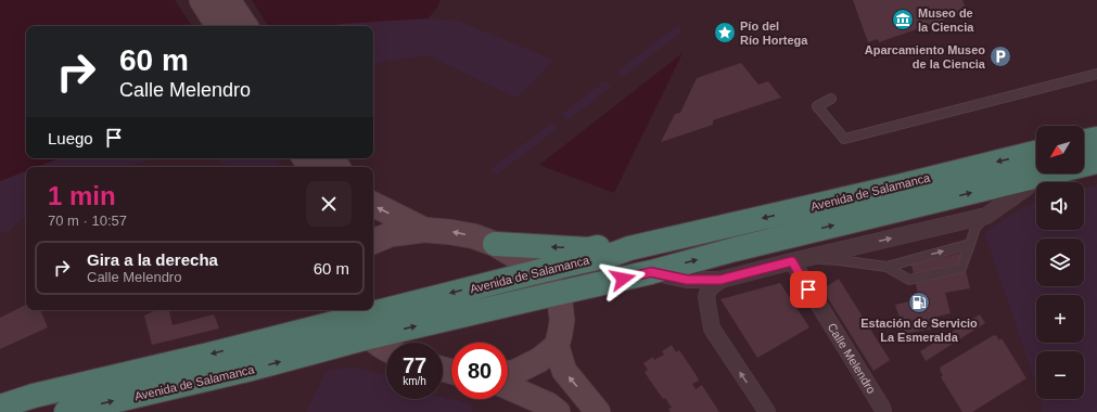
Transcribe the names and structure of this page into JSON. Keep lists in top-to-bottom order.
{
  "streets": {
    "highway": ["Avenida de Salamanca"],
    "street": ["Calle Melendro"]
  },
  "crossings": [
    ["Avenida de Salamanca", "Calle Melendro"]
  ],
  "places": {
    "museum": ["Museo de la Ciencia"],
    "place": ["Pío del Río Hortega"],
    "parking": ["Aparcamiento Museo de la Ciencia"],
    "fuel station": ["Estación de Servicio La Esmeralda"]
  },
  "north": "bottom left",
  "page": {
    "turn": ["60 m", "Calle Melendro"],
    "then": "Luego",
    "map_buttons": ["+", "−"],
    "heading": ["1 min", "70 m · 10:57"],
    "list": [
      {
        "name": "Gira a la derecha",
        "note": "Calle Melendro",
        "value": "60 m"
      }
    ],
    "speed": "77 km/h",
    "limit": "80"
  }
}
